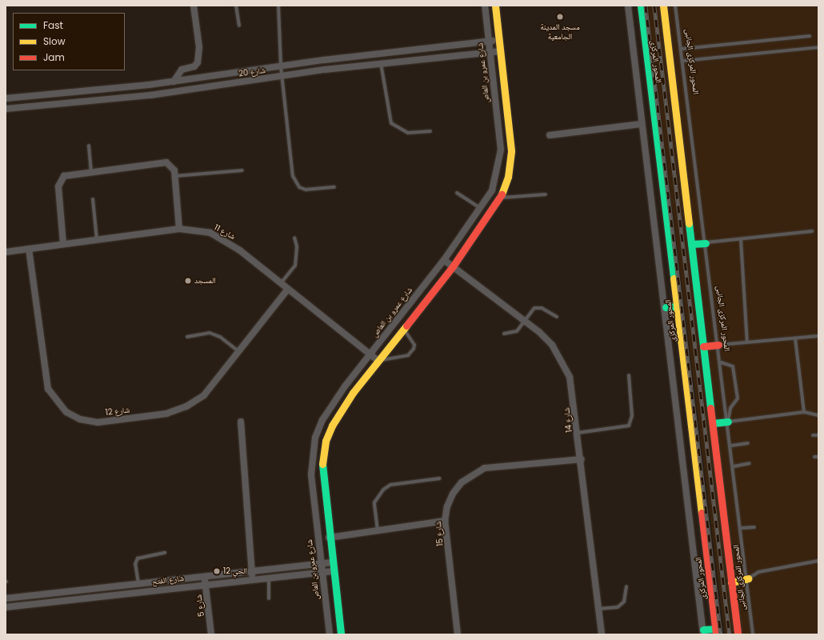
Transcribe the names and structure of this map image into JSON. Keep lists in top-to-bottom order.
{
  "streets": {
    "main road": ["المحور المركزى"],
    "street": [
      "شارع 20",
      "شارع عمرو بن العاص",
      "شارع 11",
      "شارع 12",
      "شارع 14",
      "شارع 15",
      "شارع الفتح",
      "شارع 5"
    ],
    "lane": ["المحور المركزى الجانبى"]
  },
  "crossings": [
    ["شارع 20", "شارع عمرو بن العاص"],
    ["شارع عمرو بن العاص", "شارع 11"],
    ["شارع عمرو بن العاص", "شارع 14"],
    ["شارع عمرو بن العاص", "شارع الفتح"],
    ["شارع 11", "شارع 12"],
    ["شارع 14", "شارع 15"],
    ["شارع الفتح", "شارع 5"]
  ],
  "places": ["مسجد المدينة الجامعية", "المسجد", "الحي 12"],
  "legend": ["Fast", "Slow", "Jam"]
}
